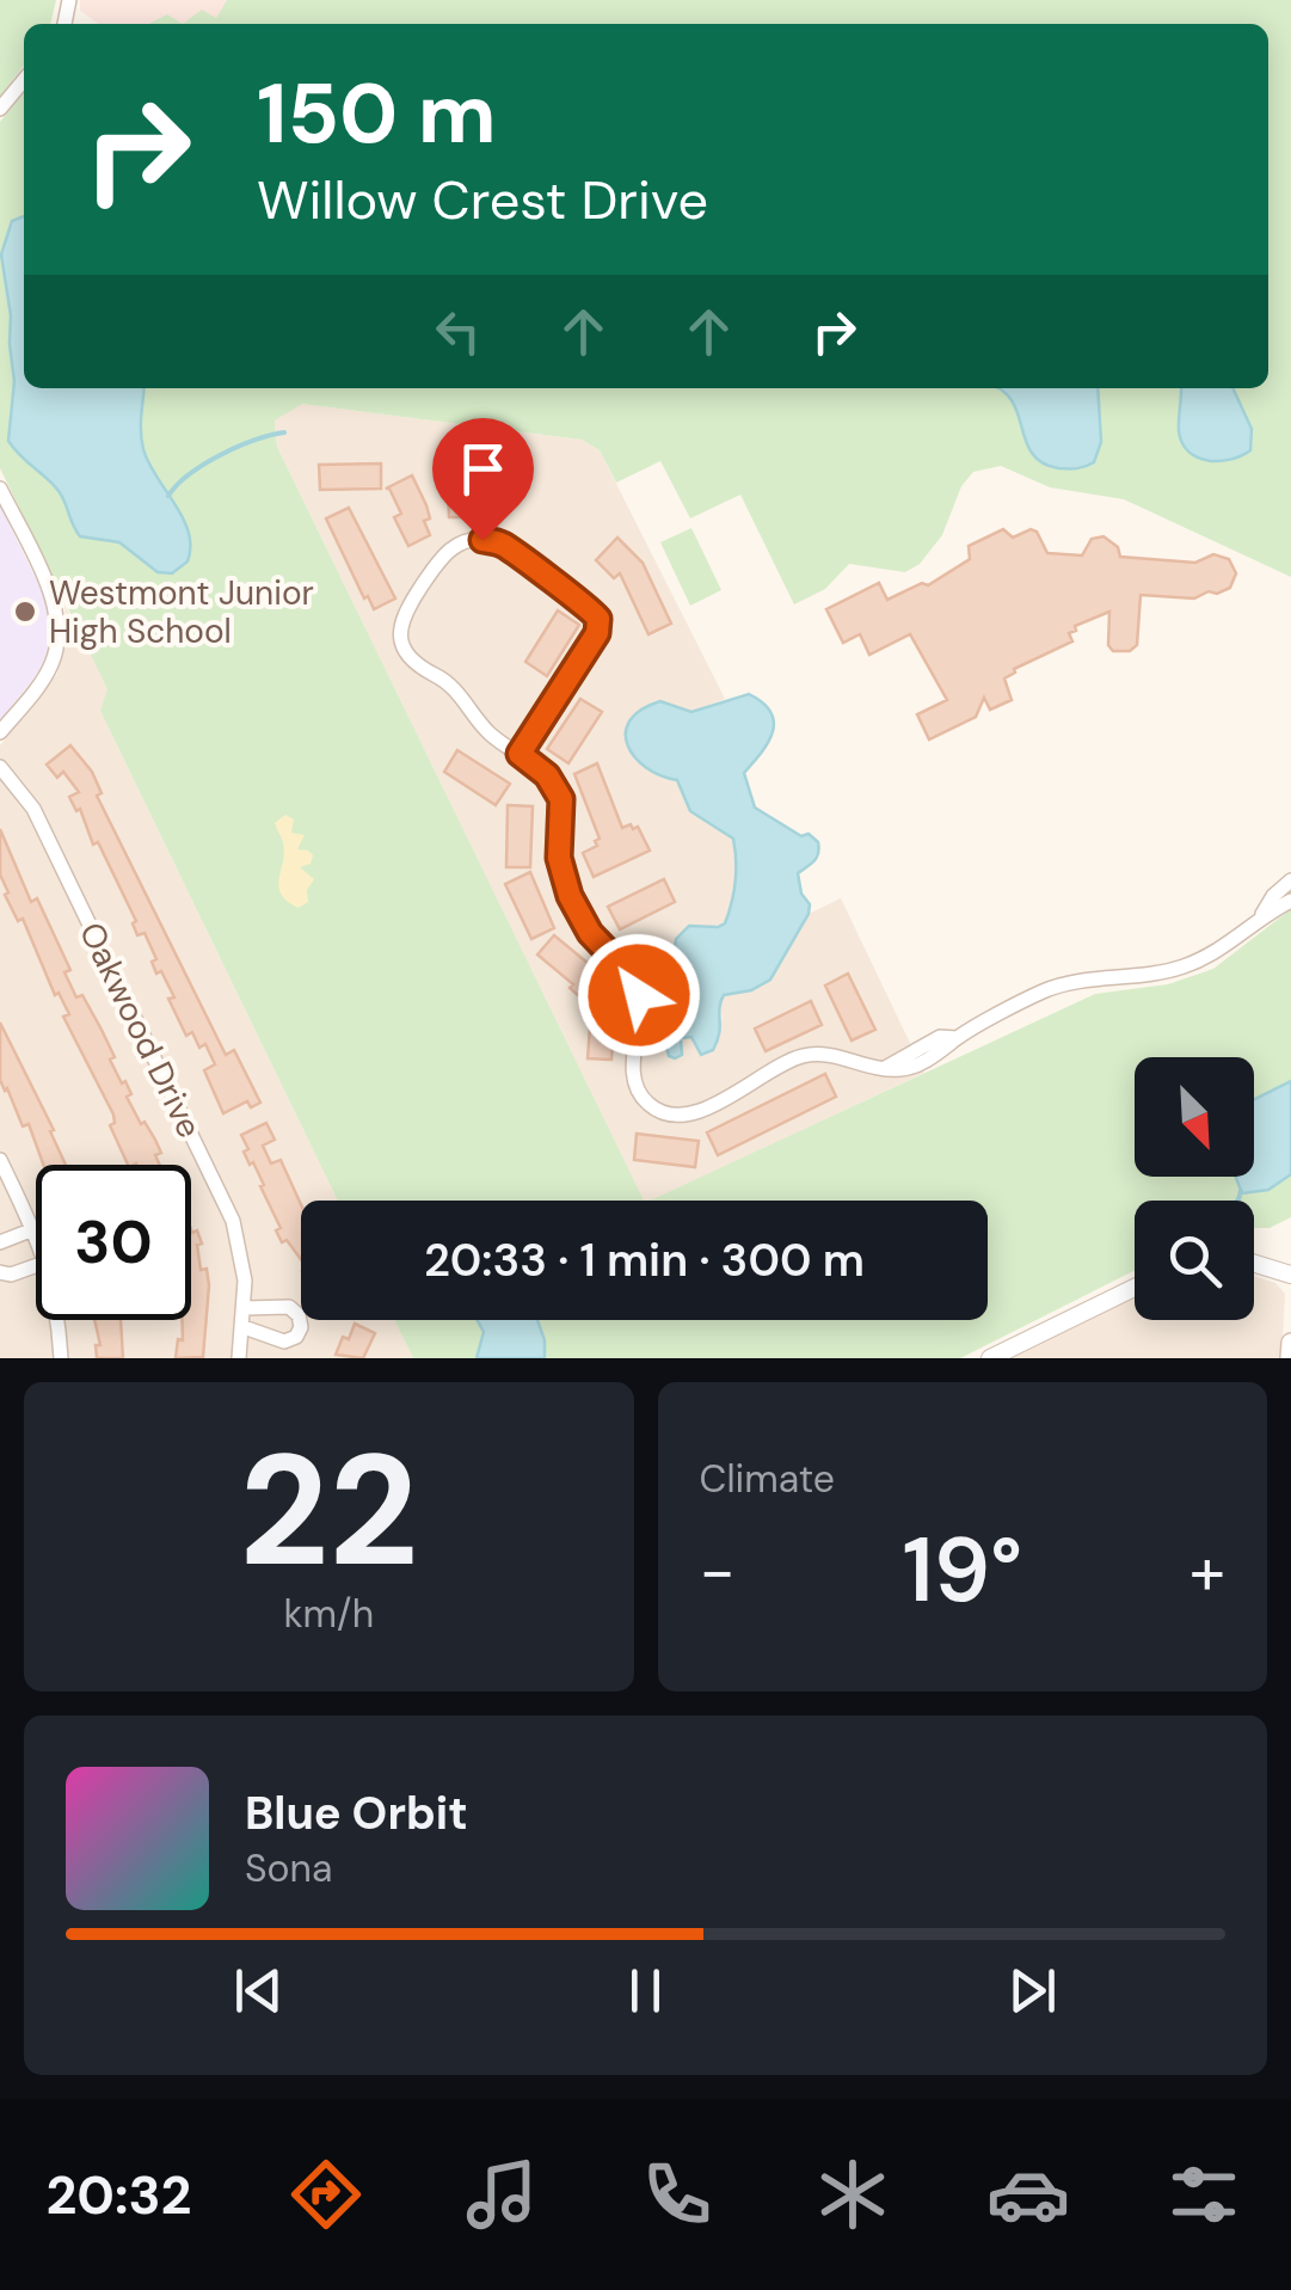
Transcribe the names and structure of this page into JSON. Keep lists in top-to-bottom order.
{
  "streets": {
    "street": ["Oakwood Drive"]
  },
  "places": ["Westmont Junior High School"],
  "north": "bottom right",
  "page": {
    "turn": ["150 m", "Willow Crest Drive"],
    "limit": "30",
    "trip": "20:33 · 1 min · 300 m",
    "tile": [
      ["22", "km/h"],
      "Climate"
    ],
    "heat": ["−", "19°", "+"],
    "song": ["Blue Orbit", "Sona"],
    "tabs": "20:32"
  }
}
